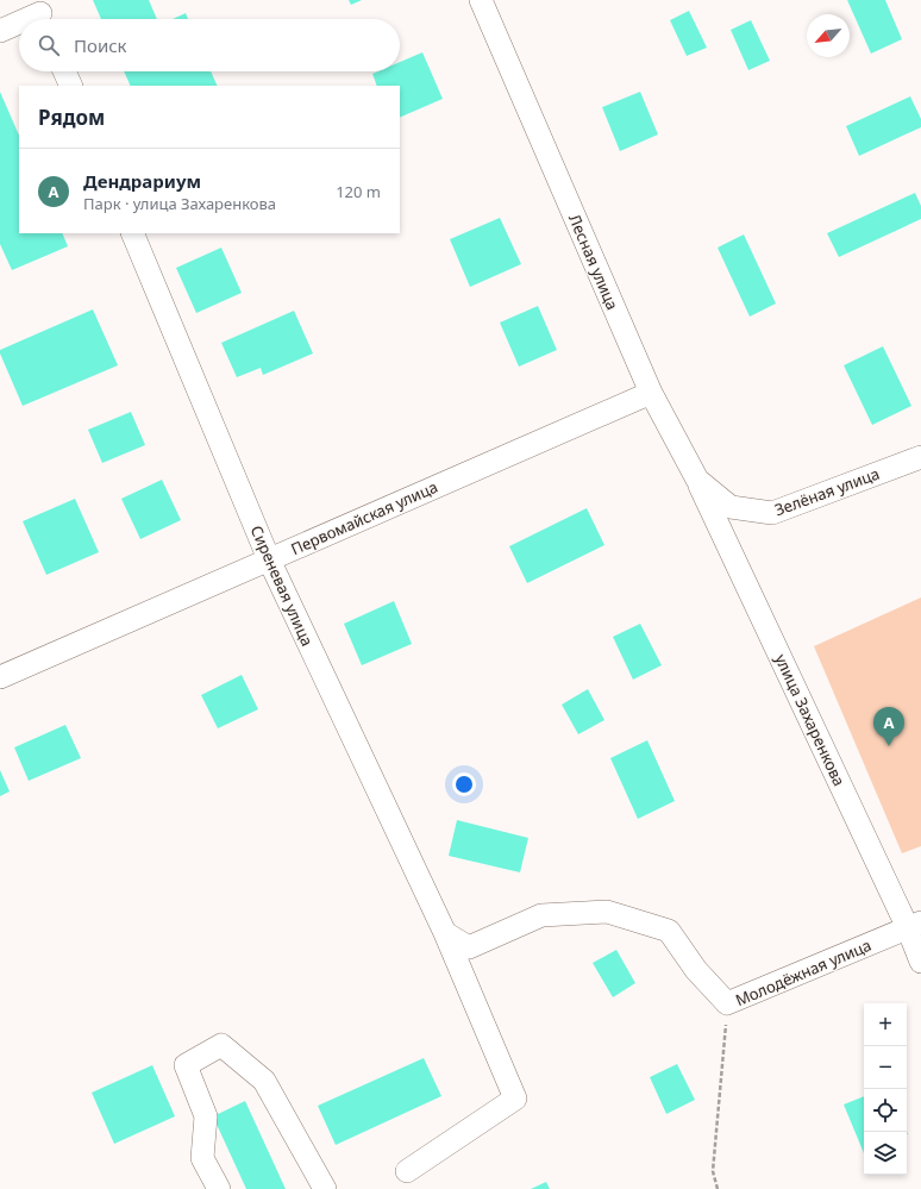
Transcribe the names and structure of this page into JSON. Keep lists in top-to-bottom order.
{
  "streets": {
    "street": [
      "Лесная улица",
      "Зелёная улица",
      "Первомайская улица",
      "Сиреневая улица",
      "улица Захаренкова",
      "Молодёжная улица"
    ]
  },
  "crossings": [
    ["Лесная улица", "Зелёная улица"],
    ["Лесная улица", "Первомайская улица"],
    ["Лесная улица", "улица Захаренкова"],
    ["Первомайская улица", "Сиреневая улица"],
    ["Сиреневая улица", "Молодёжная улица"],
    ["улица Захаренкова", "Молодёжная улица"]
  ],
  "north": "bottom left",
  "page": {
    "search": "Поиск",
    "heading": "Рядом",
    "list": [
      {
        "mark": "A",
        "name": "Дендрариум",
        "note": "Парк · улица Захаренкова",
        "value": "120 m"
      }
    ],
    "pins": "A",
    "map_buttons": ["+", "−"]
  }
}
